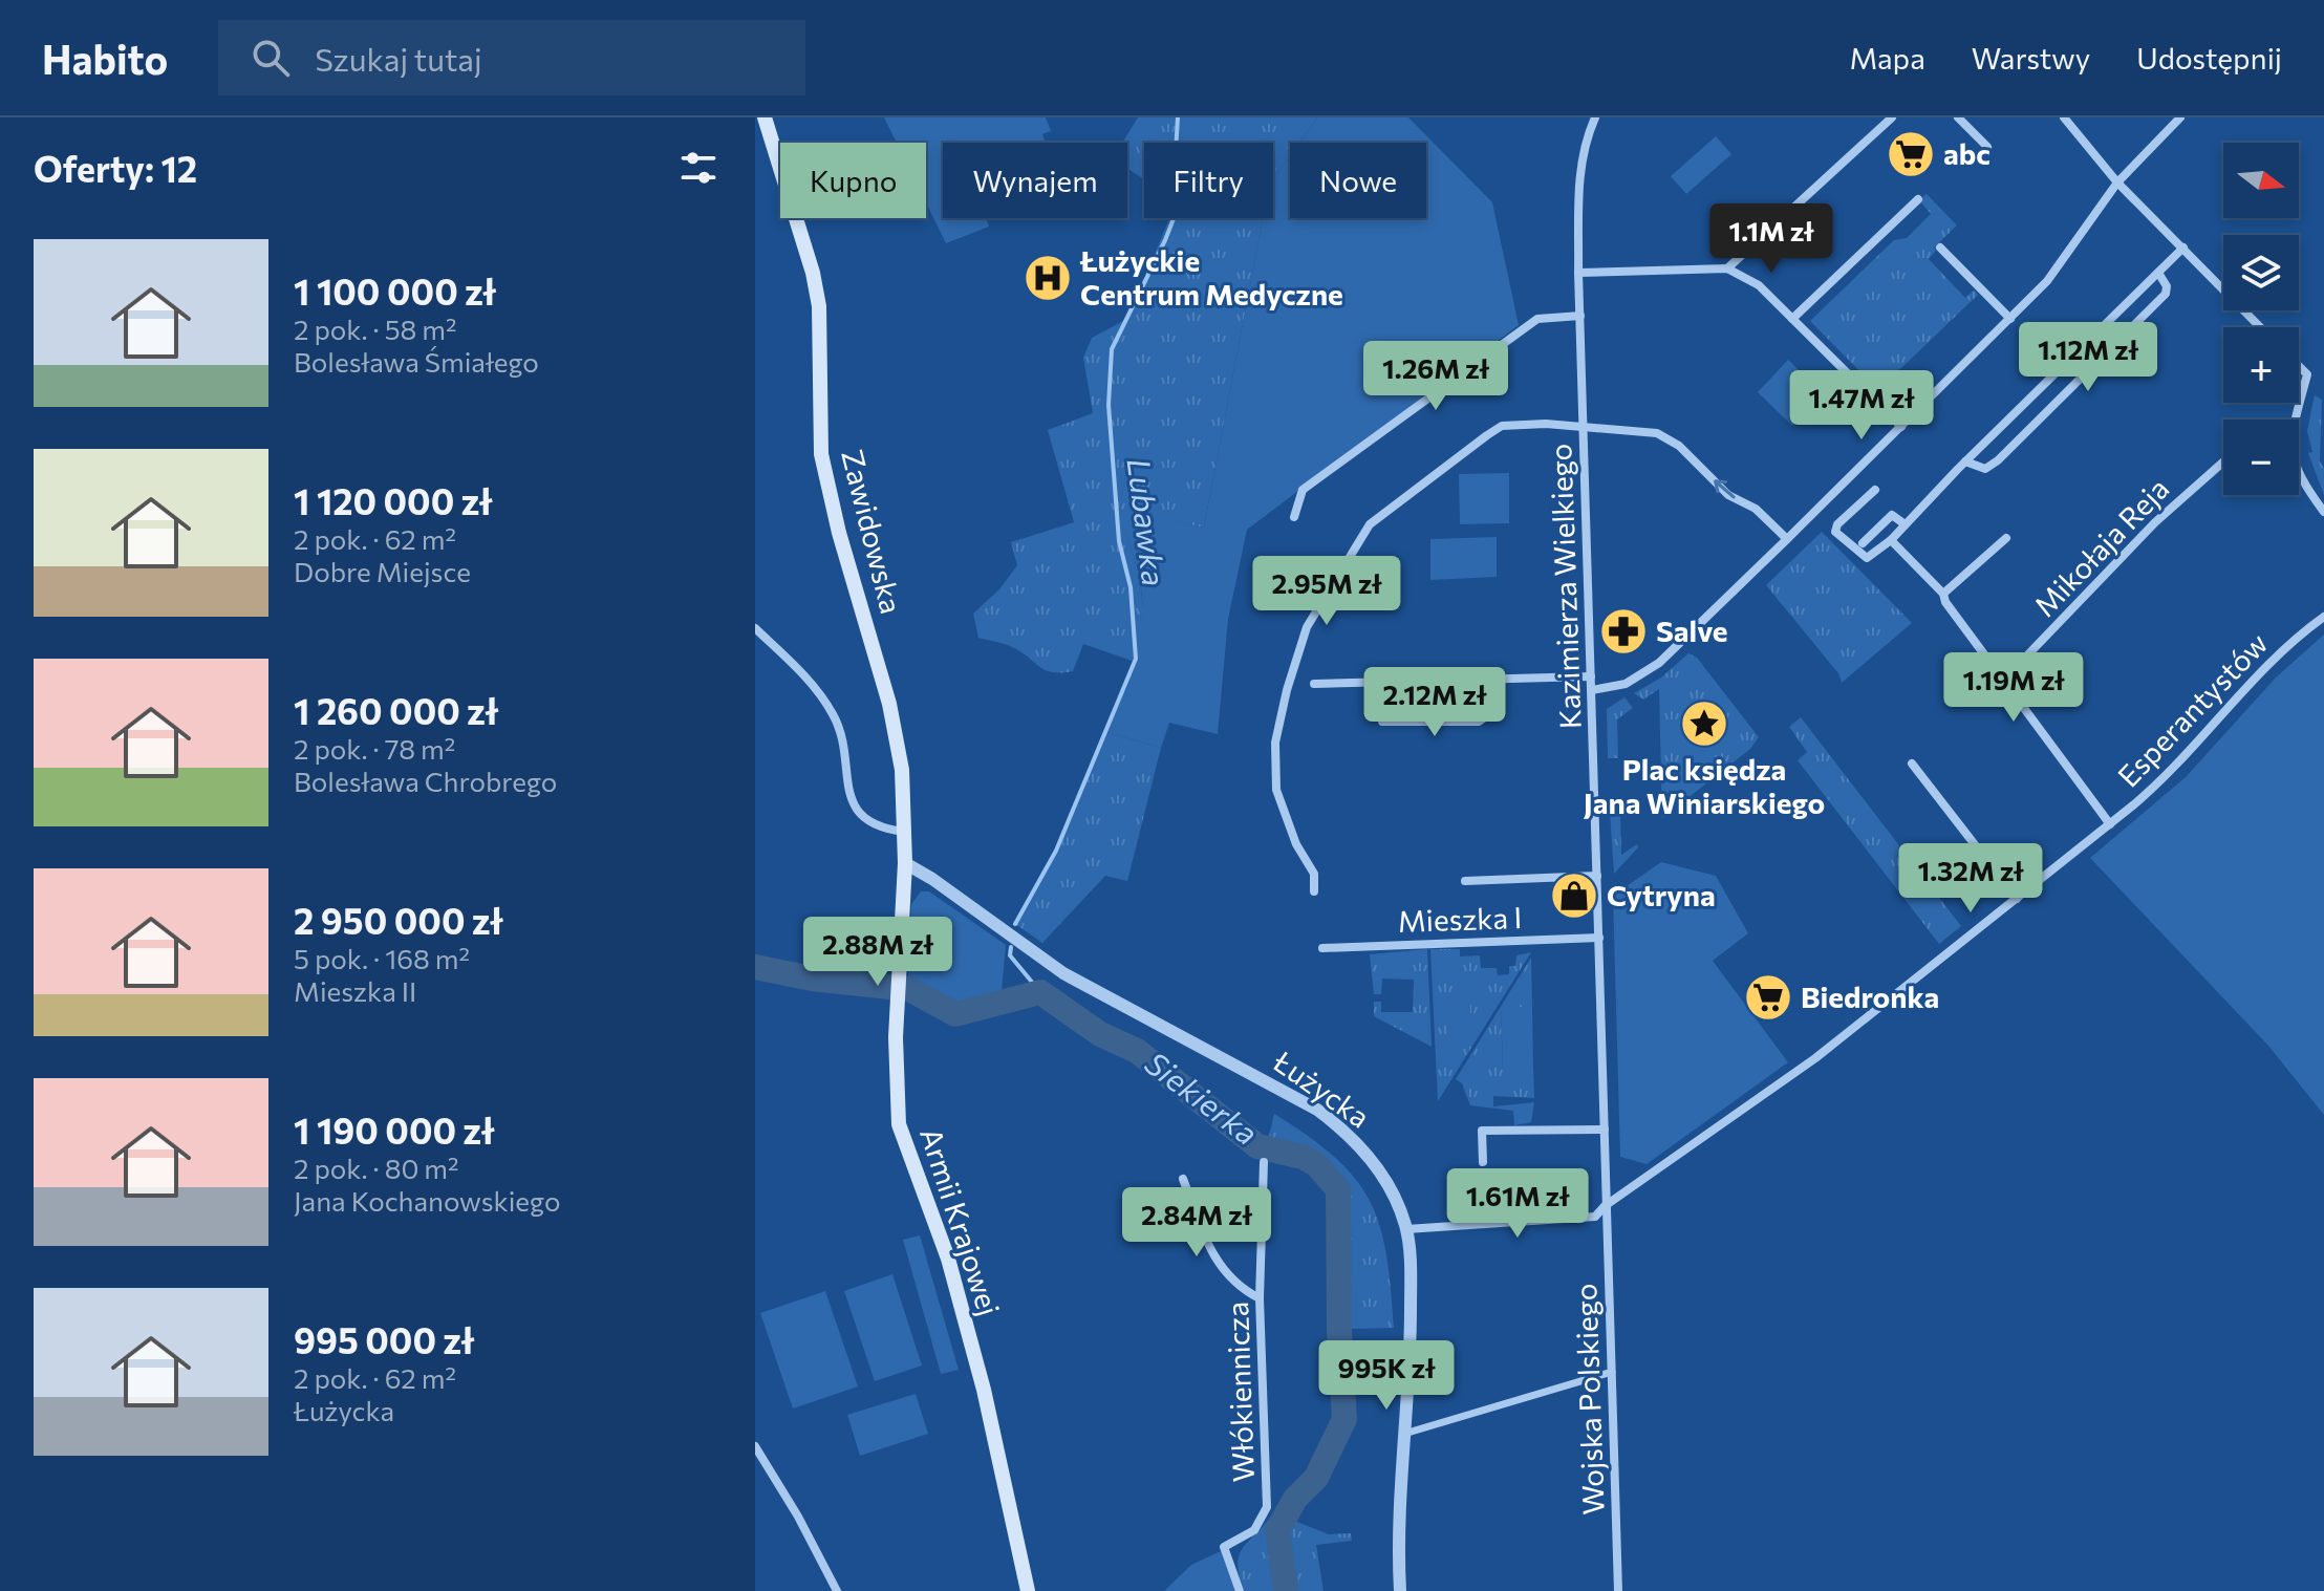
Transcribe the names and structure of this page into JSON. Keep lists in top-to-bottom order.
{
  "streets": {
    "main road": ["Zawidowska", "Armii Krajowej"],
    "street": [
      "Mikołaja Reja",
      "Kazimierza Wielkiego",
      "Esperantystów",
      "Mieszka I",
      "Łużycka",
      "Włókiennicza",
      "Wojska Polskiego"
    ]
  },
  "crossings": [
    ["Zawidowska", "Łużycka"],
    ["Zawidowska", "Armii Krajowej"],
    ["Kazimierza Wielkiego", "Esperantystów"],
    ["Kazimierza Wielkiego", "Mieszka I"],
    ["Kazimierza Wielkiego", "Wojska Polskiego"],
    ["Esperantystów", "Łużycka"],
    ["Esperantystów", "Wojska Polskiego"],
    ["Łużycka", "Armii Krajowej"]
  ],
  "water": ["Lubawka", "Siekierka"],
  "places": {
    "supermarket": ["abc", "Biedronka"],
    "hospital": ["Łużyckie Centrum Medyczne"],
    "pharmacy": ["Salve"],
    "place": ["Plac księdza Jana Winiarskiego"],
    "shop": ["Cytryna"]
  },
  "north": "right",
  "page": {
    "header": "Habito",
    "search": "Szukaj tutaj",
    "nav": ["Mapa", "Warstwy", "Udostępnij"],
    "heading": "Oferty: 12",
    "map_buttons": ["+", "−"],
    "chip": [
      "Kupno",
      "Wynajem",
      "Filtry",
      "Nowe"
    ],
    "price": [
      "1.1M zł",
      "1.12M zł",
      "1.26M zł",
      "1.47M zł",
      "2.95M zł",
      "1.19M zł",
      "2.12M zł",
      "1.32M zł",
      "2.88M zł",
      "1.61M zł",
      "2.84M zł",
      "995K zł"
    ],
    "list": [
      {
        "name": "1 100 000 zł",
        "note": "2 pok. · 58 m² · Bolesława Śmiałego"
      },
      {
        "name": "1 120 000 zł",
        "note": "2 pok. · 62 m² · Dobre Miejsce"
      },
      {
        "name": "1 260 000 zł",
        "note": "2 pok. · 78 m² · Bolesława Chrobrego"
      },
      {
        "name": "2 950 000 zł",
        "note": "5 pok. · 168 m² · Mieszka II"
      },
      {
        "name": "1 190 000 zł",
        "note": "2 pok. · 80 m² · Jana Kochanowskiego"
      },
      {
        "name": "995 000 zł",
        "note": "2 pok. · 62 m² · Łużycka"
      }
    ]
  }
}
